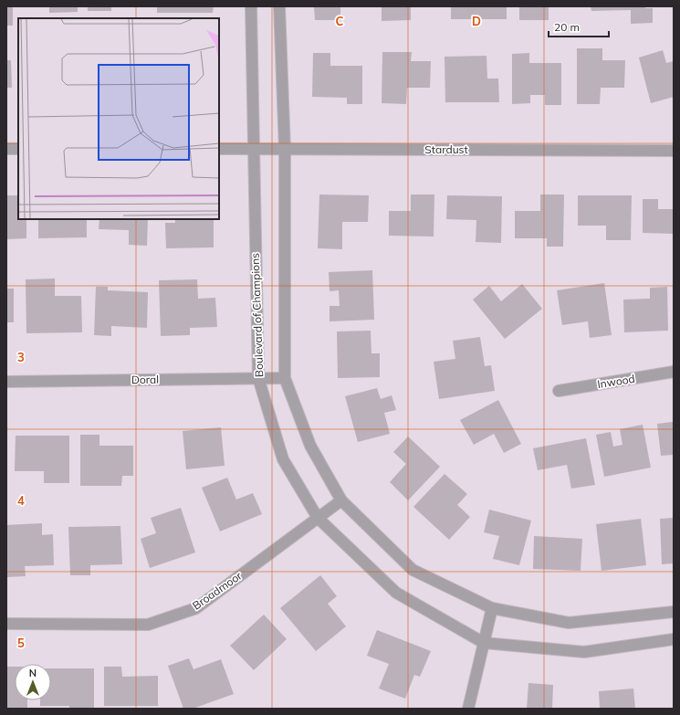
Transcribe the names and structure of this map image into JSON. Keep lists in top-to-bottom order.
{
  "streets": {
    "street": [
      "Stardust",
      "Boulevard of Champions",
      "Doral",
      "Inwood",
      "Broadmoor"
    ]
  },
  "crossings": [
    ["Stardust", "Boulevard of Champions"],
    ["Boulevard of Champions", "Doral"],
    ["Boulevard of Champions", "Broadmoor"]
  ],
  "scale_bar": "20 m",
  "north": "top",
  "grid": {
    "columns": ["C", "D"],
    "rows": ["3", "4", "5"]
  }
}
